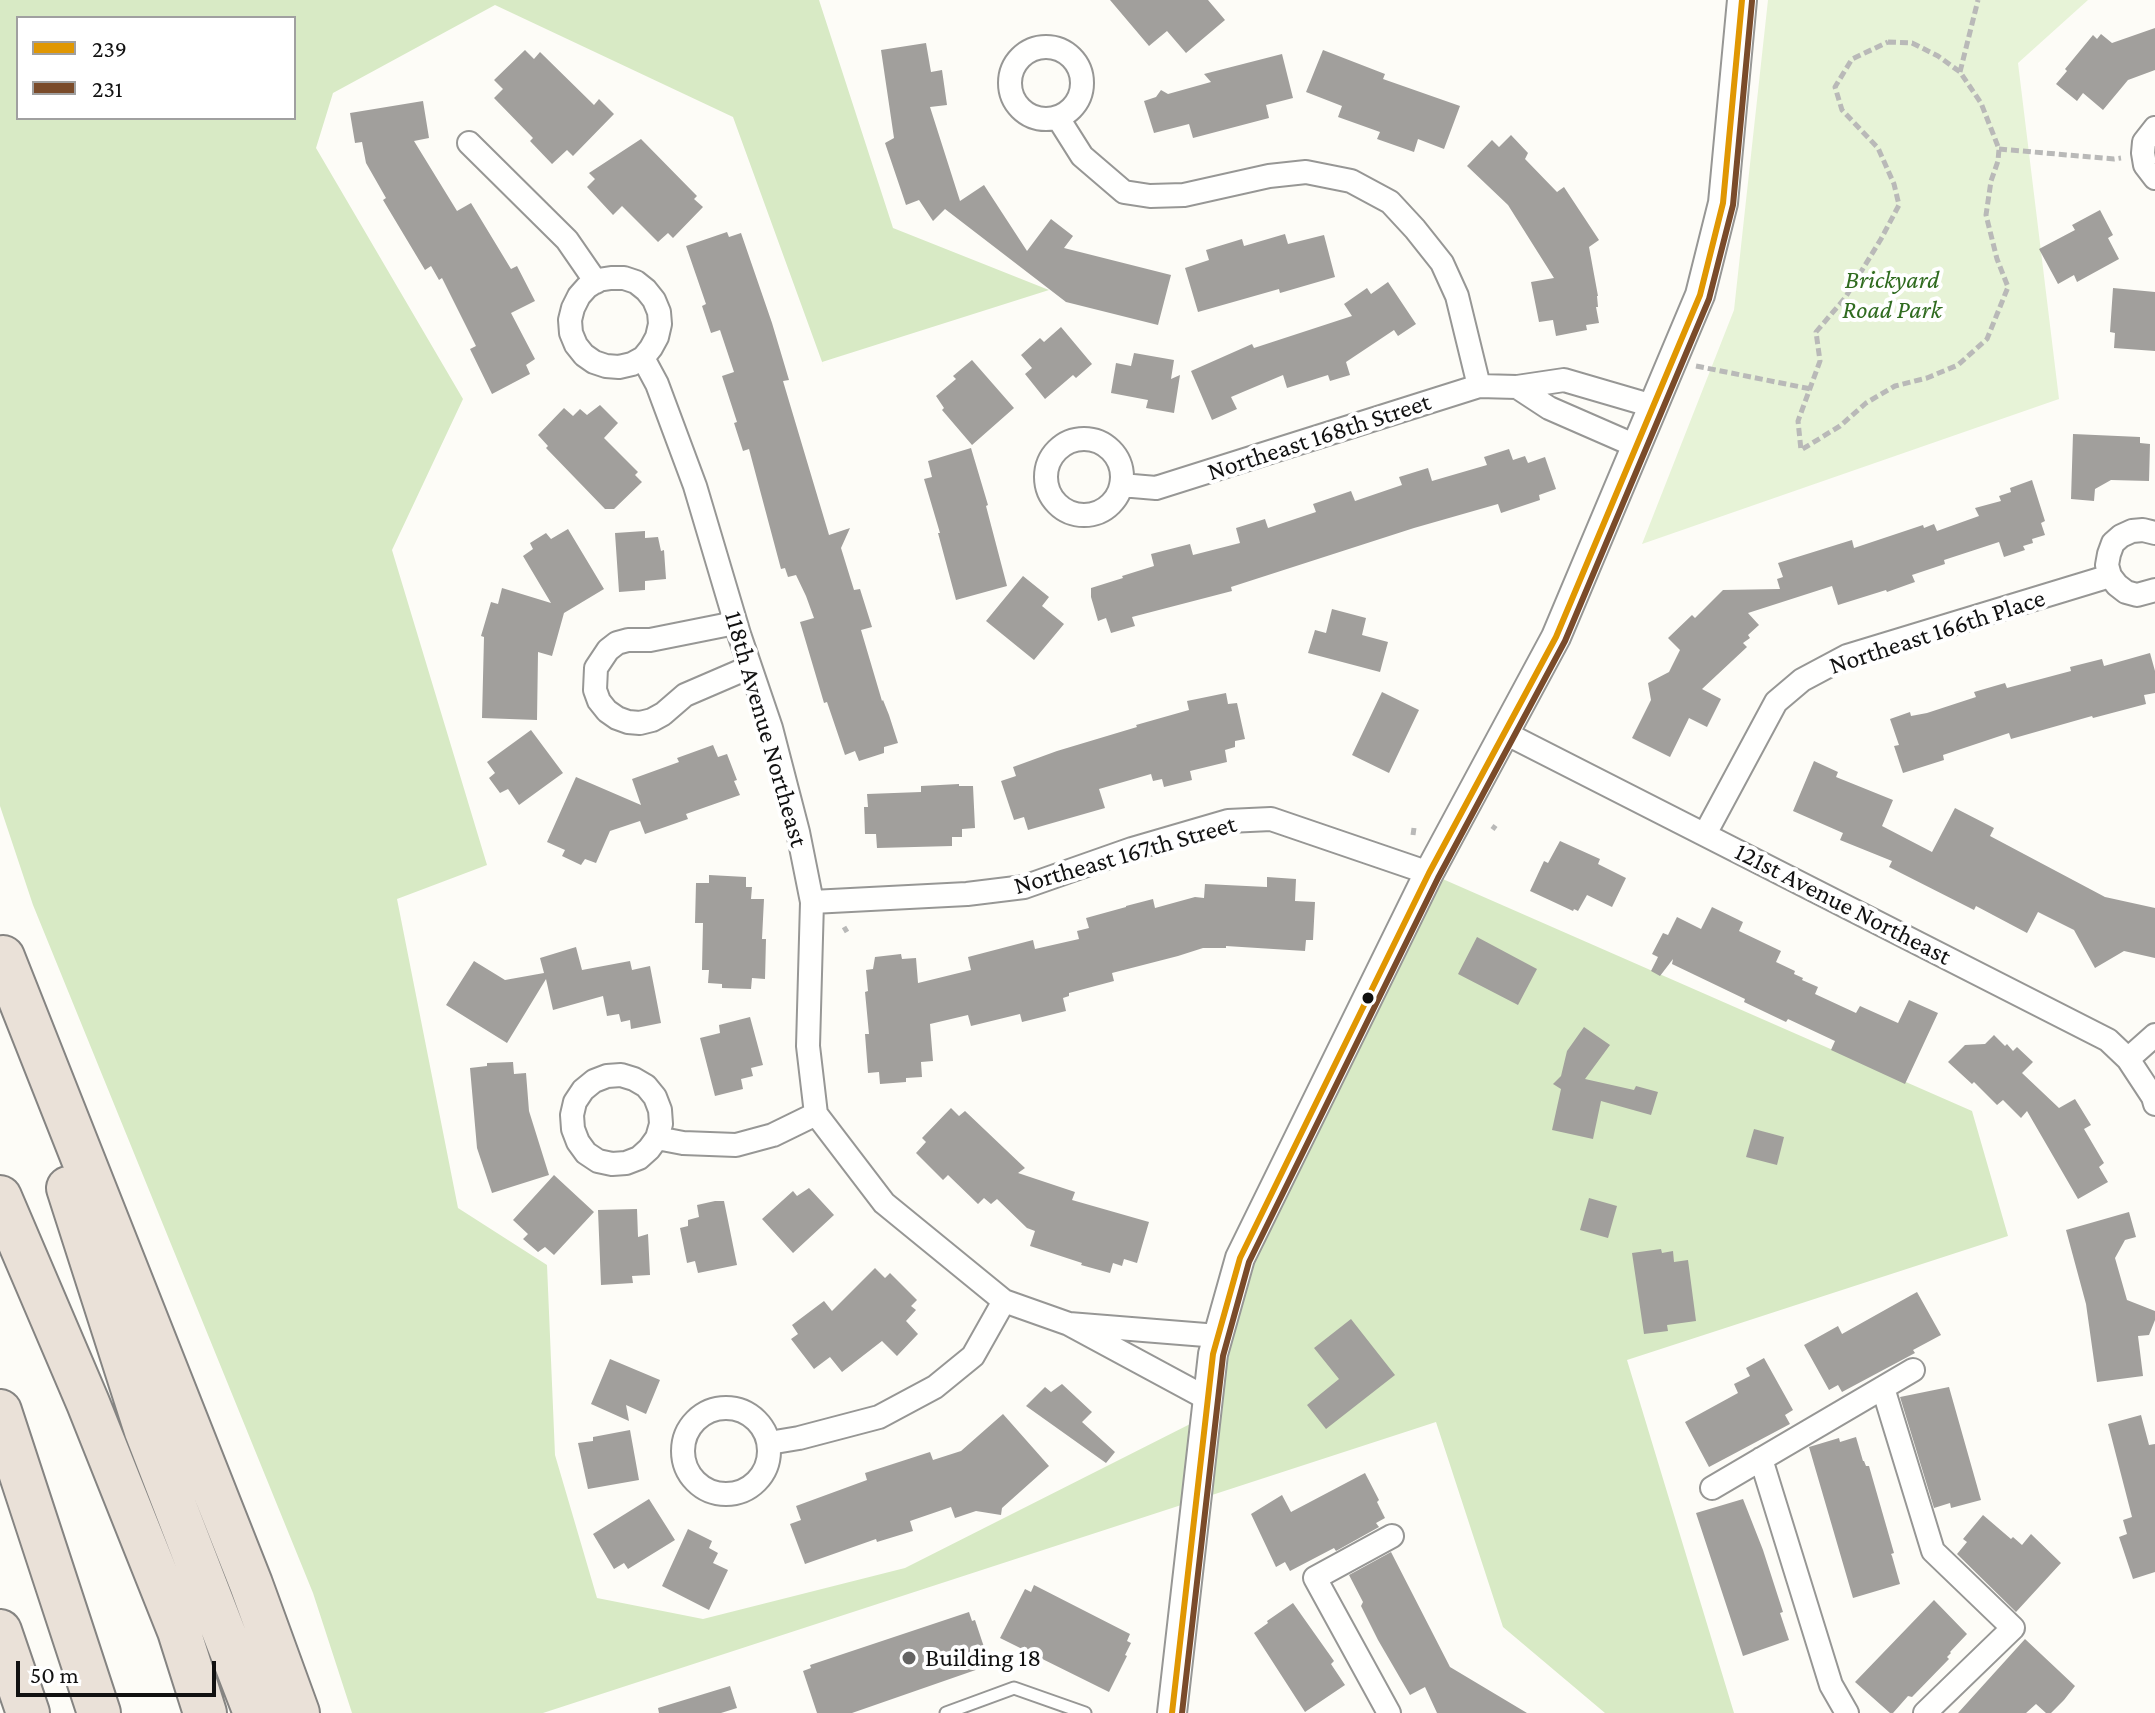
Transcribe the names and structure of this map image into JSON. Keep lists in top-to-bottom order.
{
  "streets": {
    "street": [
      "Northeast 168th Street",
      "Northeast 166th Place",
      "118th Avenue Northeast",
      "Northeast 167th Street",
      "121st Avenue Northeast"
    ]
  },
  "crossings": [
    ["Northeast 166th Place", "121st Avenue Northeast"],
    ["118th Avenue Northeast", "Northeast 167th Street"]
  ],
  "parks": ["Brickyard Road Park"],
  "places": ["Building 18"],
  "lines": ["transit line 239", "transit line 231"],
  "legend": ["239", "231"],
  "scale_bar": "50 m"
}
